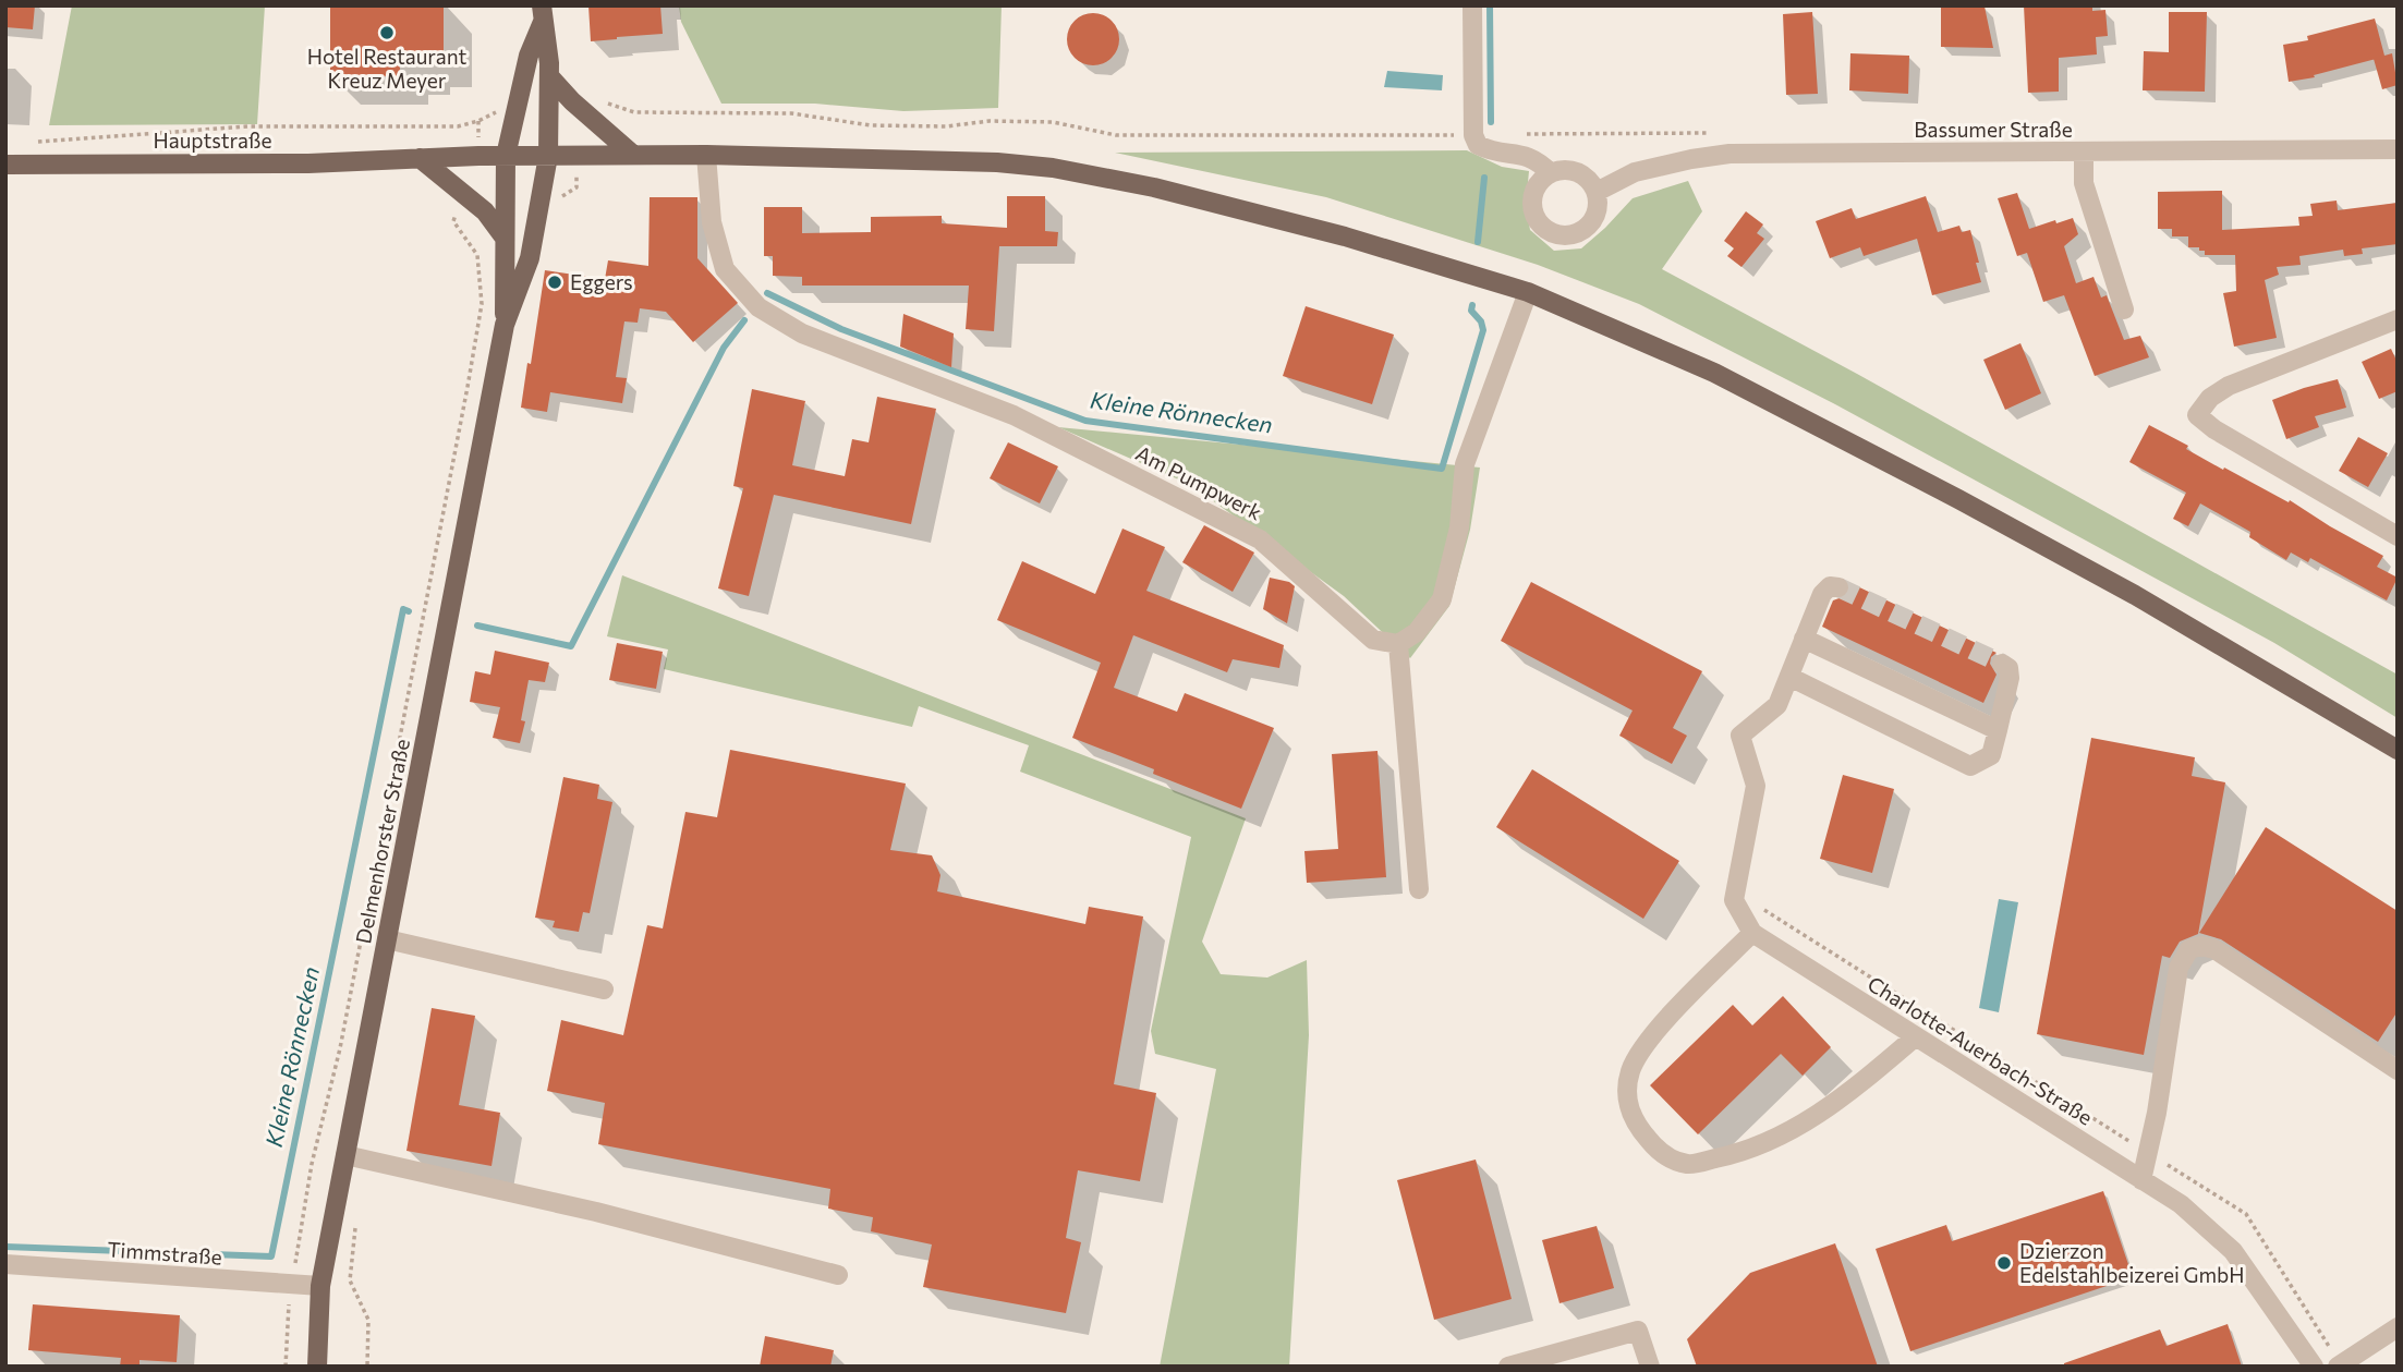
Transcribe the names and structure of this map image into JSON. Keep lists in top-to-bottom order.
{
  "streets": {
    "main road": ["Hauptstraße", "Delmenhorster Straße"],
    "street": [
      "Bassumer Straße",
      "Am Pumpwerk",
      "Charlotte-Auerbach-Straße",
      "Timmstraße"
    ]
  },
  "crossings": [
    ["Hauptstraße", "Am Pumpwerk"],
    ["Hauptstraße", "Delmenhorster Straße"],
    ["Delmenhorster Straße", "Timmstraße"]
  ],
  "water": ["Kleine Rönnecken"],
  "places": ["Hotel Restaurant Kreuz Meyer", "Eggers", "Dzierzon Edelstahlbeizerei GmbH"]
}
